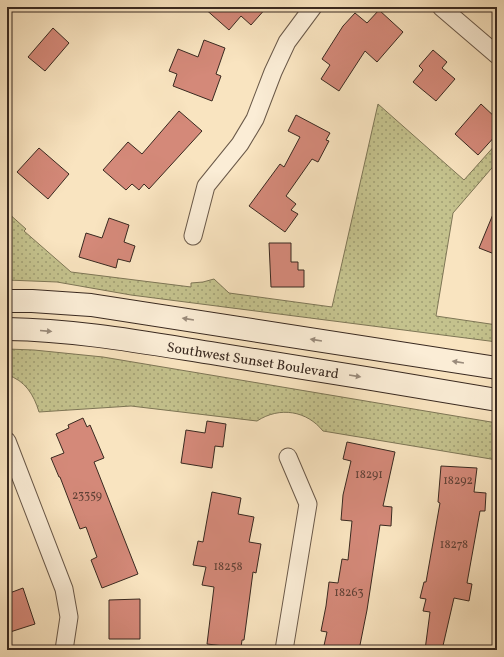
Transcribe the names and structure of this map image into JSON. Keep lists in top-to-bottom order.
{
  "streets": {
    "main road": ["Southwest Sunset Boulevard"]
  },
  "house_numbers": [
    "18291",
    "18292",
    "23359",
    "18278",
    "18258",
    "18263"
  ]
}
